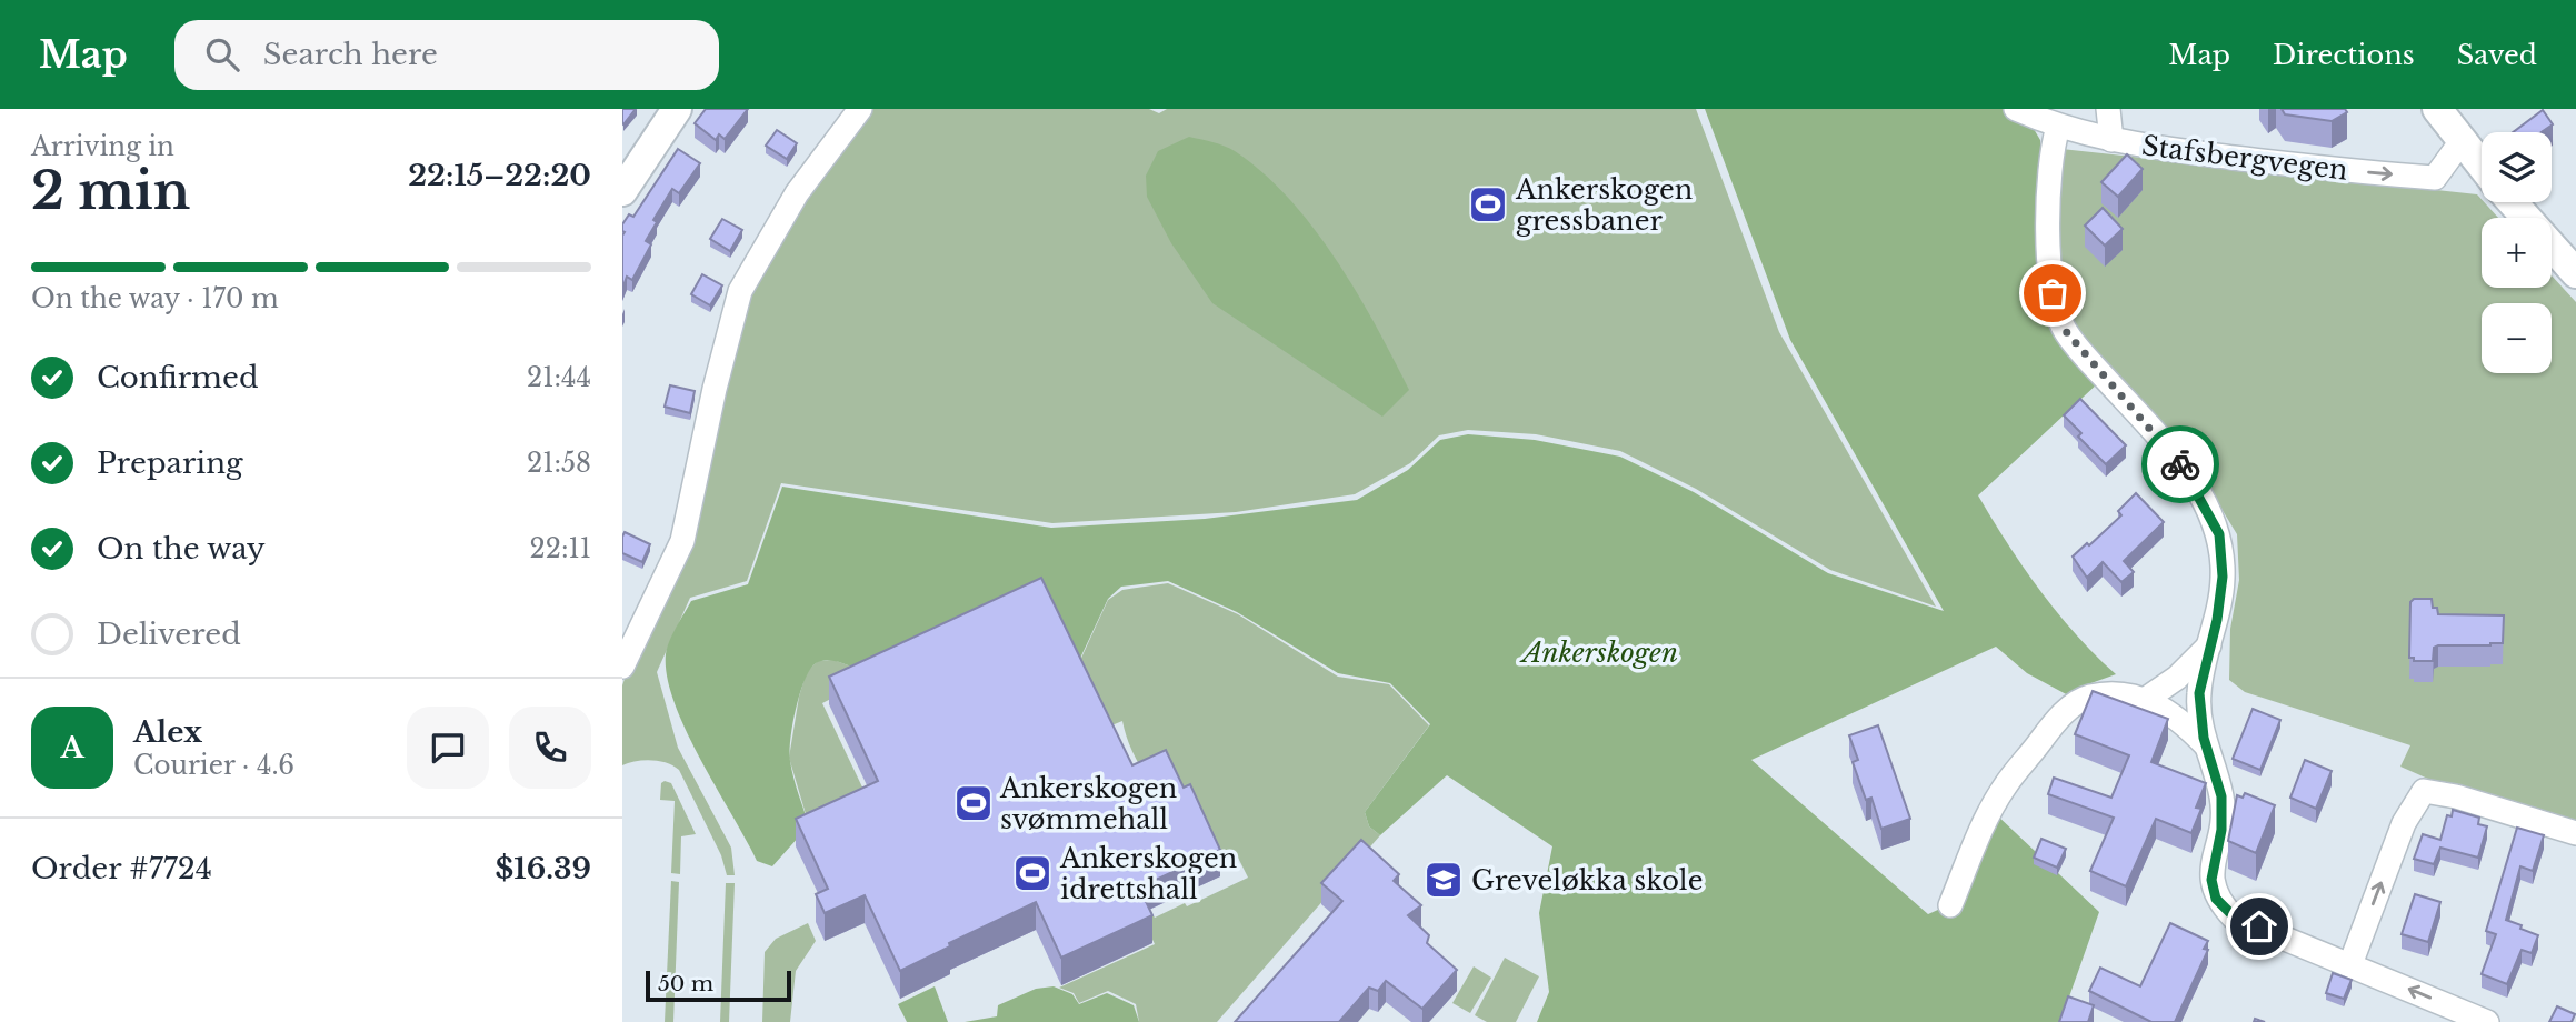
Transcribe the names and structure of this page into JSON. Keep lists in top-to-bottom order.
{
  "streets": {
    "street": ["Stafsbergvegen"]
  },
  "one_way": ["Stafsbergvegen"],
  "parks": ["Ankerskogen"],
  "places": {
    "sports": ["Ankerskogen gressbaner", "Ankerskogen svømmehall", "Ankerskogen idrettshall"],
    "school or university": ["Greveløkka skole"]
  },
  "scale_bar": "50 m",
  "page": {
    "header": "Map",
    "search": "Search here",
    "nav": ["Map", "Directions", "Saved"],
    "heading": ["2 min", "Arriving in", "22:15–22:20"],
    "panel": [
      "Alex",
      "Courier · 4.6",
      "Order #7724",
      "$16.39"
    ],
    "map_buttons": ["+", "−"],
    "bar": "On the way · 170 m",
    "list": [
      ["Confirmed", "21:44"],
      ["Preparing", "21:58"],
      ["On the way", "22:11"],
      "Delivered"
    ],
    "round": "A",
    "scale": "50 m"
  }
}
